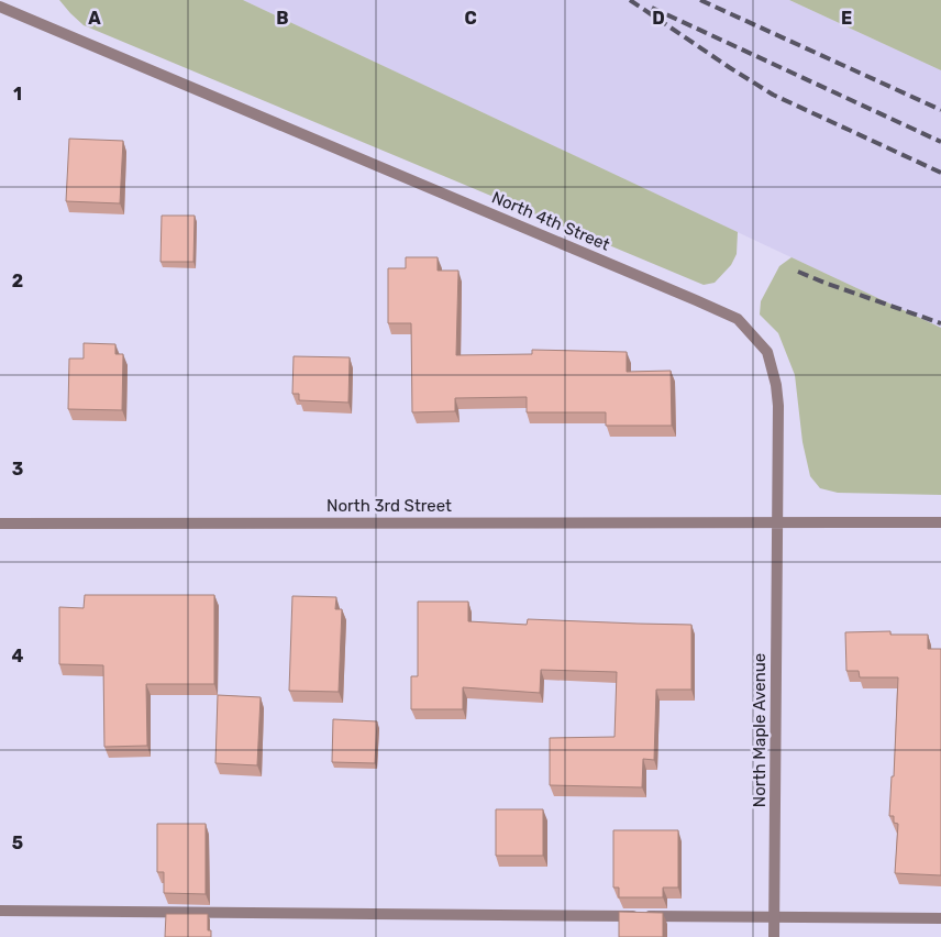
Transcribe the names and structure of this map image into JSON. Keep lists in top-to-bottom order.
{
  "streets": {
    "street": ["North 4th Street", "North 3rd Street", "North Maple Avenue"]
  },
  "crossings": [
    ["North 4th Street", "North 3rd Street"],
    ["North 4th Street", "North Maple Avenue"],
    ["North 3rd Street", "North Maple Avenue"]
  ],
  "grid": {
    "columns": [
      "A",
      "B",
      "C",
      "D",
      "E"
    ],
    "rows": [
      "1",
      "2",
      "3",
      "4",
      "5"
    ]
  }
}
